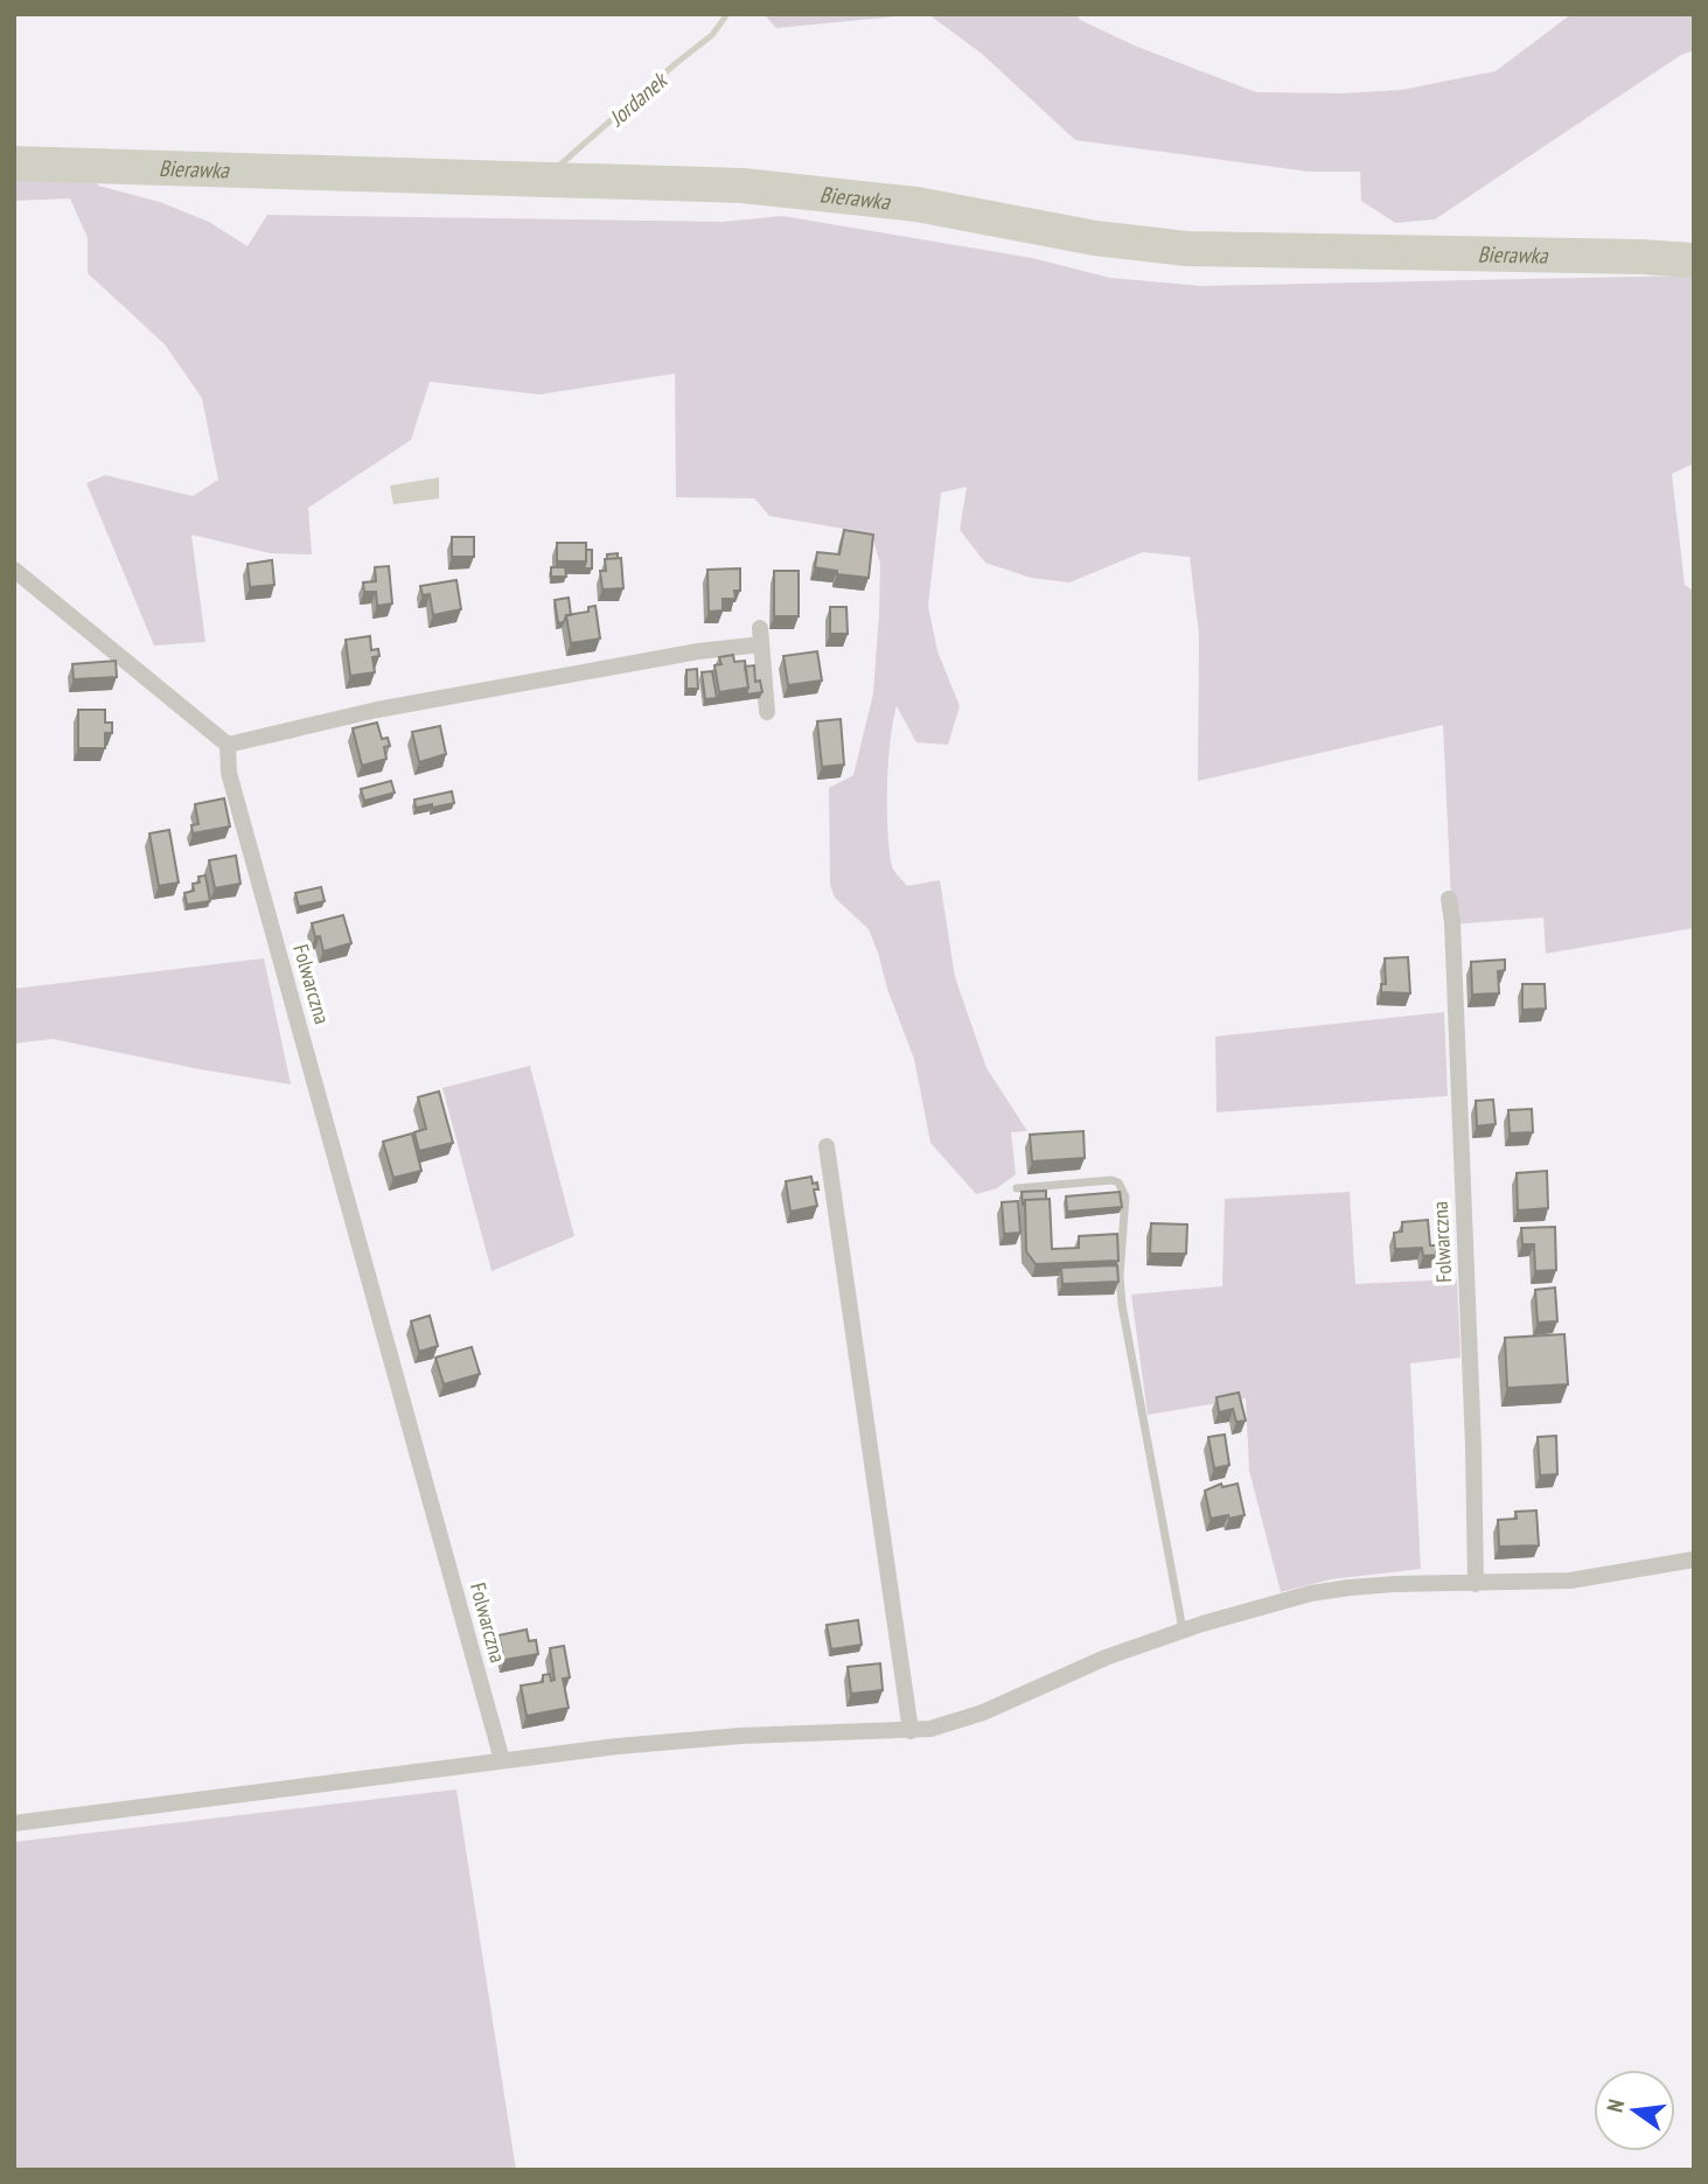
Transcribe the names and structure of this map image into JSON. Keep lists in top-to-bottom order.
{
  "streets": {
    "street": ["Folwarczna"]
  },
  "water": ["Jordanek", "Bierawka"],
  "north": "left"
}
